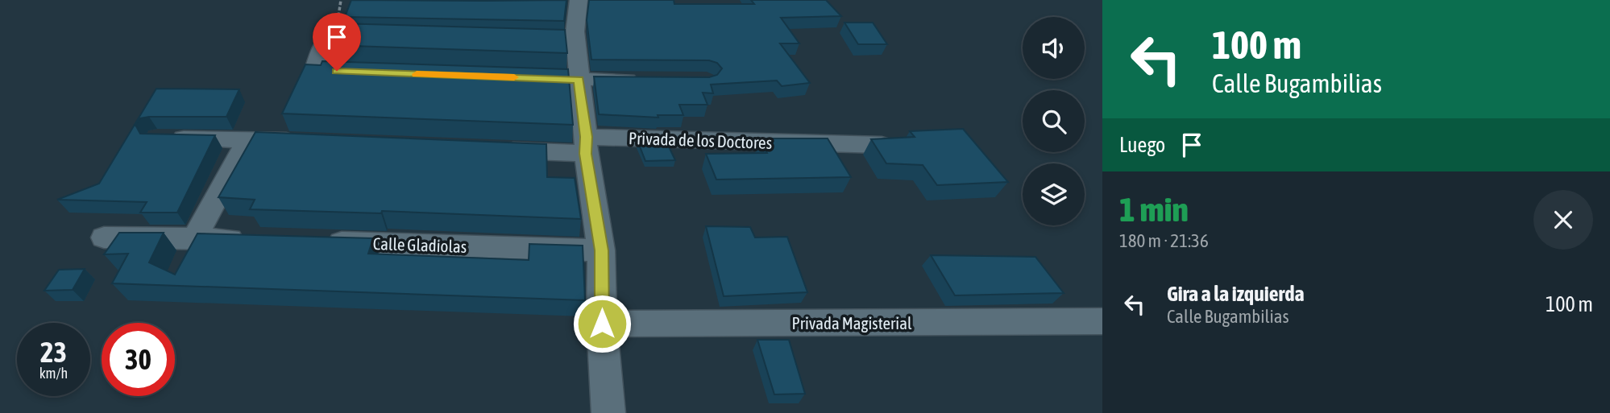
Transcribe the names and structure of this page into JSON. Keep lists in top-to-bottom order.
{
  "streets": {
    "street": ["Privada de los Doctores", "Calle Gladiolas", "Privada Magisterial"]
  },
  "page": {
    "turn": ["100 m", "Calle Bugambilias"],
    "then": "Luego",
    "heading": ["1 min", "180 m · 21:36"],
    "list": [
      {
        "name": "Gira a la izquierda",
        "note": "Calle Bugambilias",
        "value": "100 m"
      }
    ],
    "speed": "23 km/h",
    "limit": "30"
  }
}
